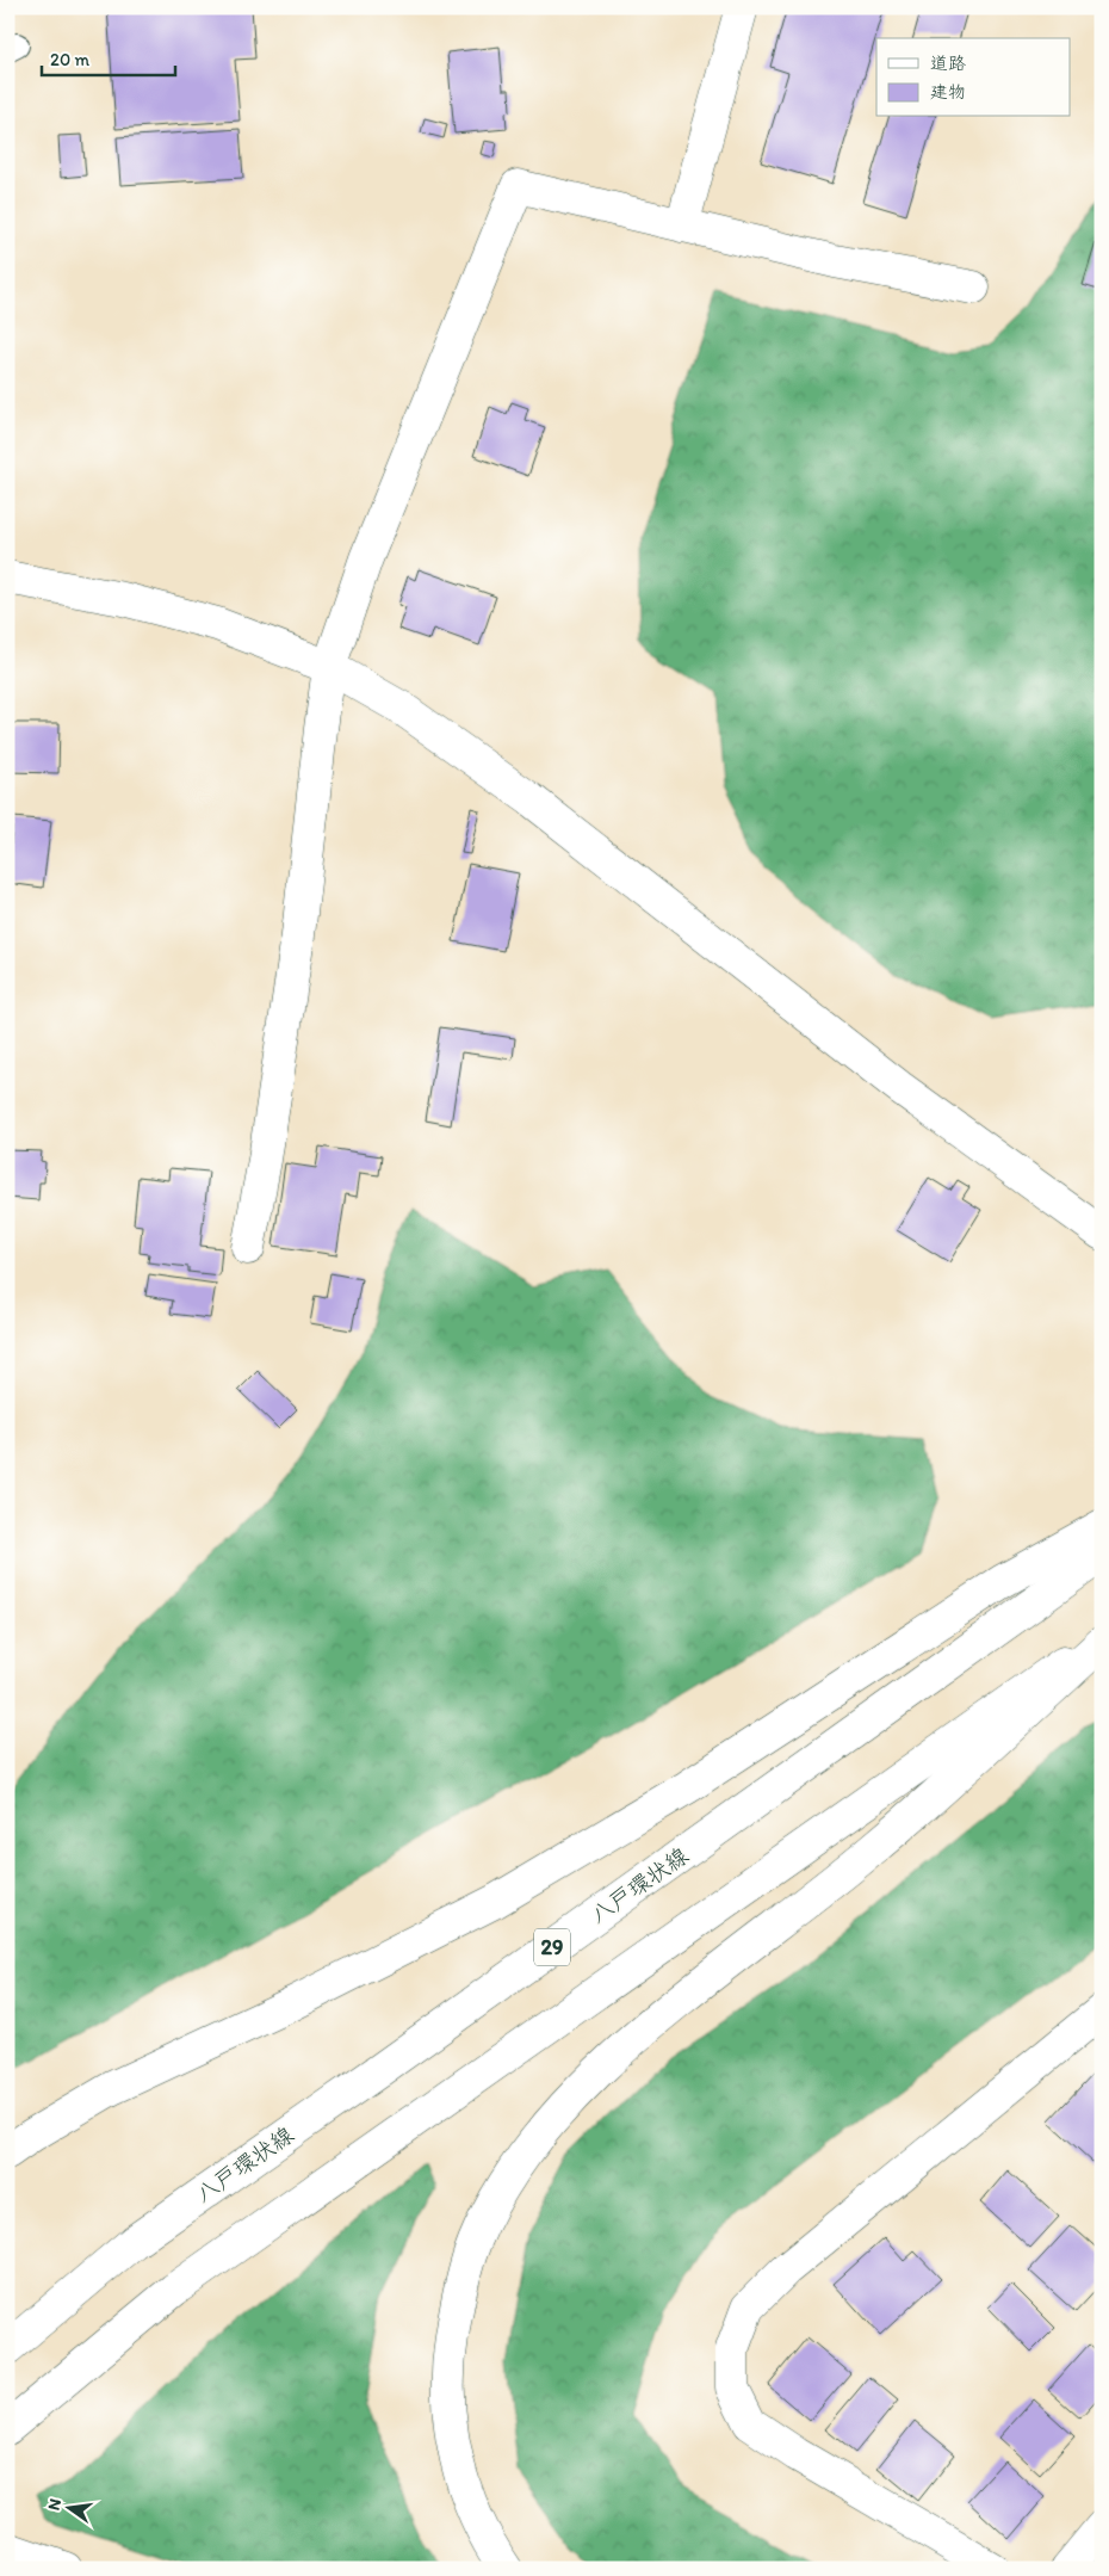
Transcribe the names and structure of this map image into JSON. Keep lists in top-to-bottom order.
{
  "streets": {
    "main road": ["八戸環状線", "29"]
  },
  "legend": ["道路", "建物"],
  "scale_bar": "20 m",
  "north": "left"
}
